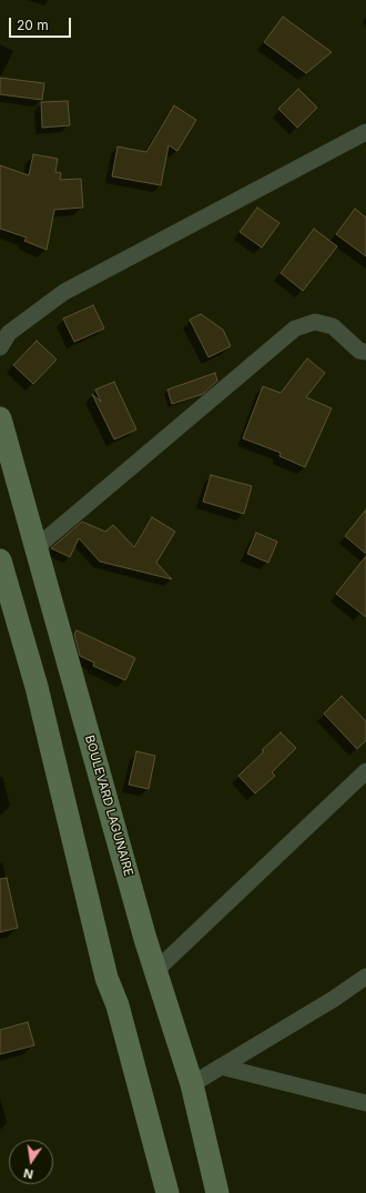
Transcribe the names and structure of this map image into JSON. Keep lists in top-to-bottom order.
{
  "streets": {
    "main road": ["BOULEVARD LAGUNAIRE"]
  },
  "scale_bar": "20 m",
  "north": "bottom"
}
